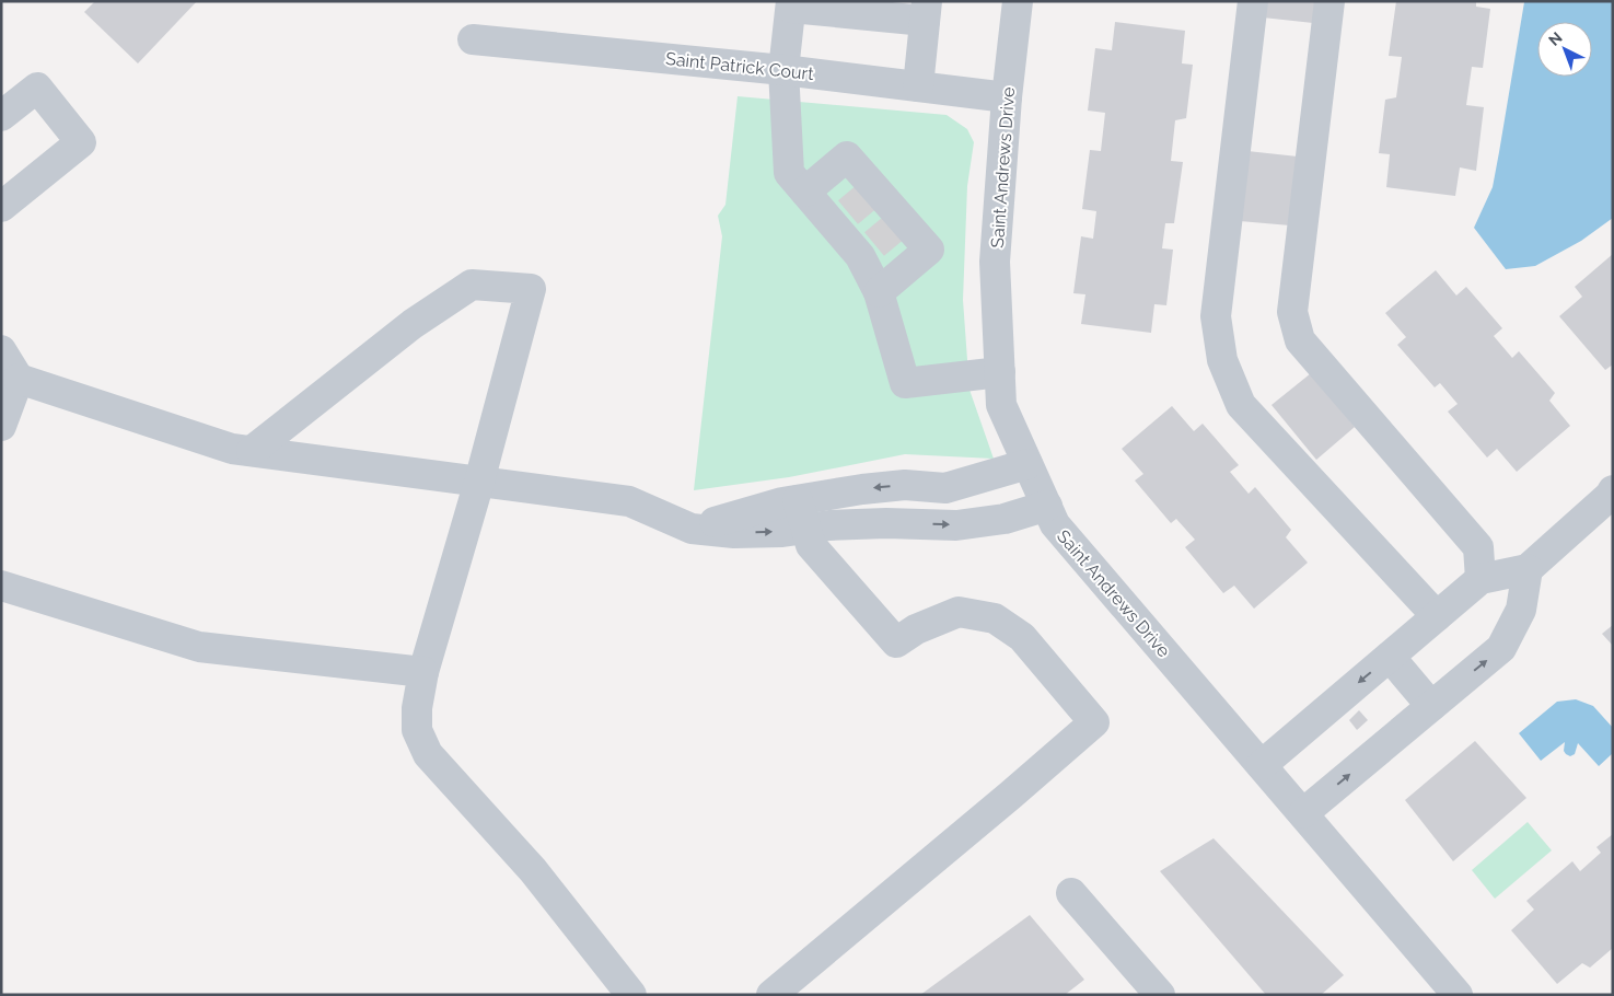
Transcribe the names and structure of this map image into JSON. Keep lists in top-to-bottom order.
{
  "streets": {
    "street": ["Saint Patrick Court", "Saint Andrews Drive"]
  },
  "crossings": [
    ["Saint Patrick Court", "Saint Andrews Drive"]
  ],
  "north": "top left"
}
